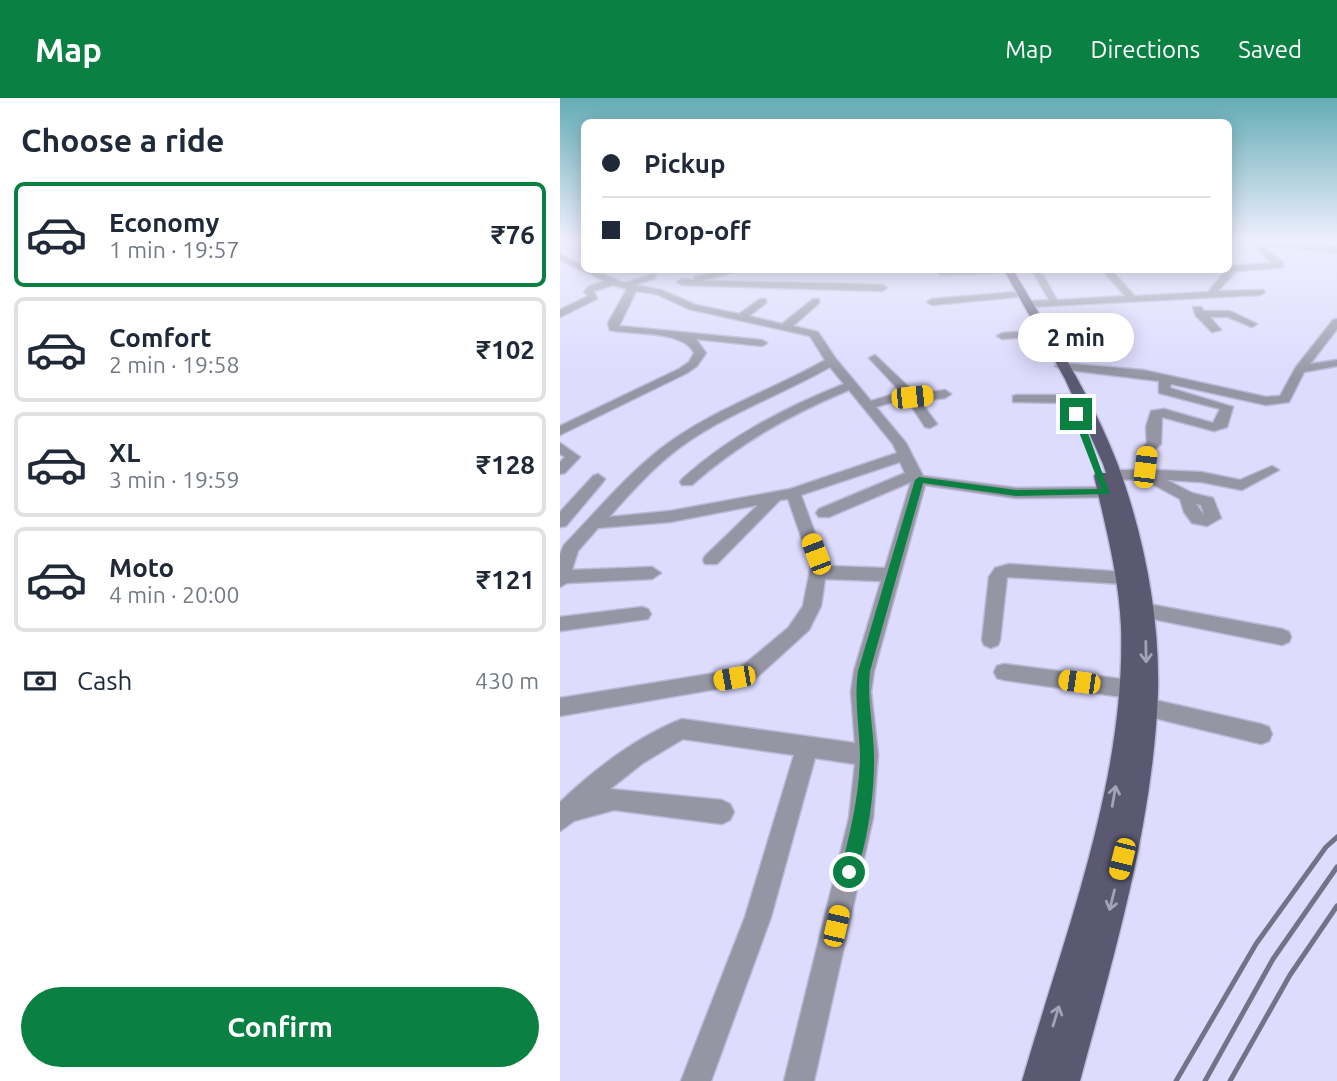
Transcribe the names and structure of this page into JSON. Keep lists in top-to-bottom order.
{
  "page": {
    "header": "Map",
    "nav": ["Map", "Directions", "Saved"],
    "heading": "Choose a ride",
    "banner": ["Pickup", "Drop-off"],
    "list": [
      {
        "name": "Economy",
        "note": "1 min · 19:57",
        "value": "₹76"
      },
      {
        "name": "Comfort",
        "note": "2 min · 19:58",
        "value": "₹102"
      },
      {
        "name": "XL",
        "note": "3 min · 19:59",
        "value": "₹128"
      },
      {
        "name": "Moto",
        "note": "4 min · 20:00",
        "value": "₹121"
      }
    ],
    "bubble": "2 min",
    "pay": ["Cash", "430 m"],
    "buttons": "Confirm"
  }
}
